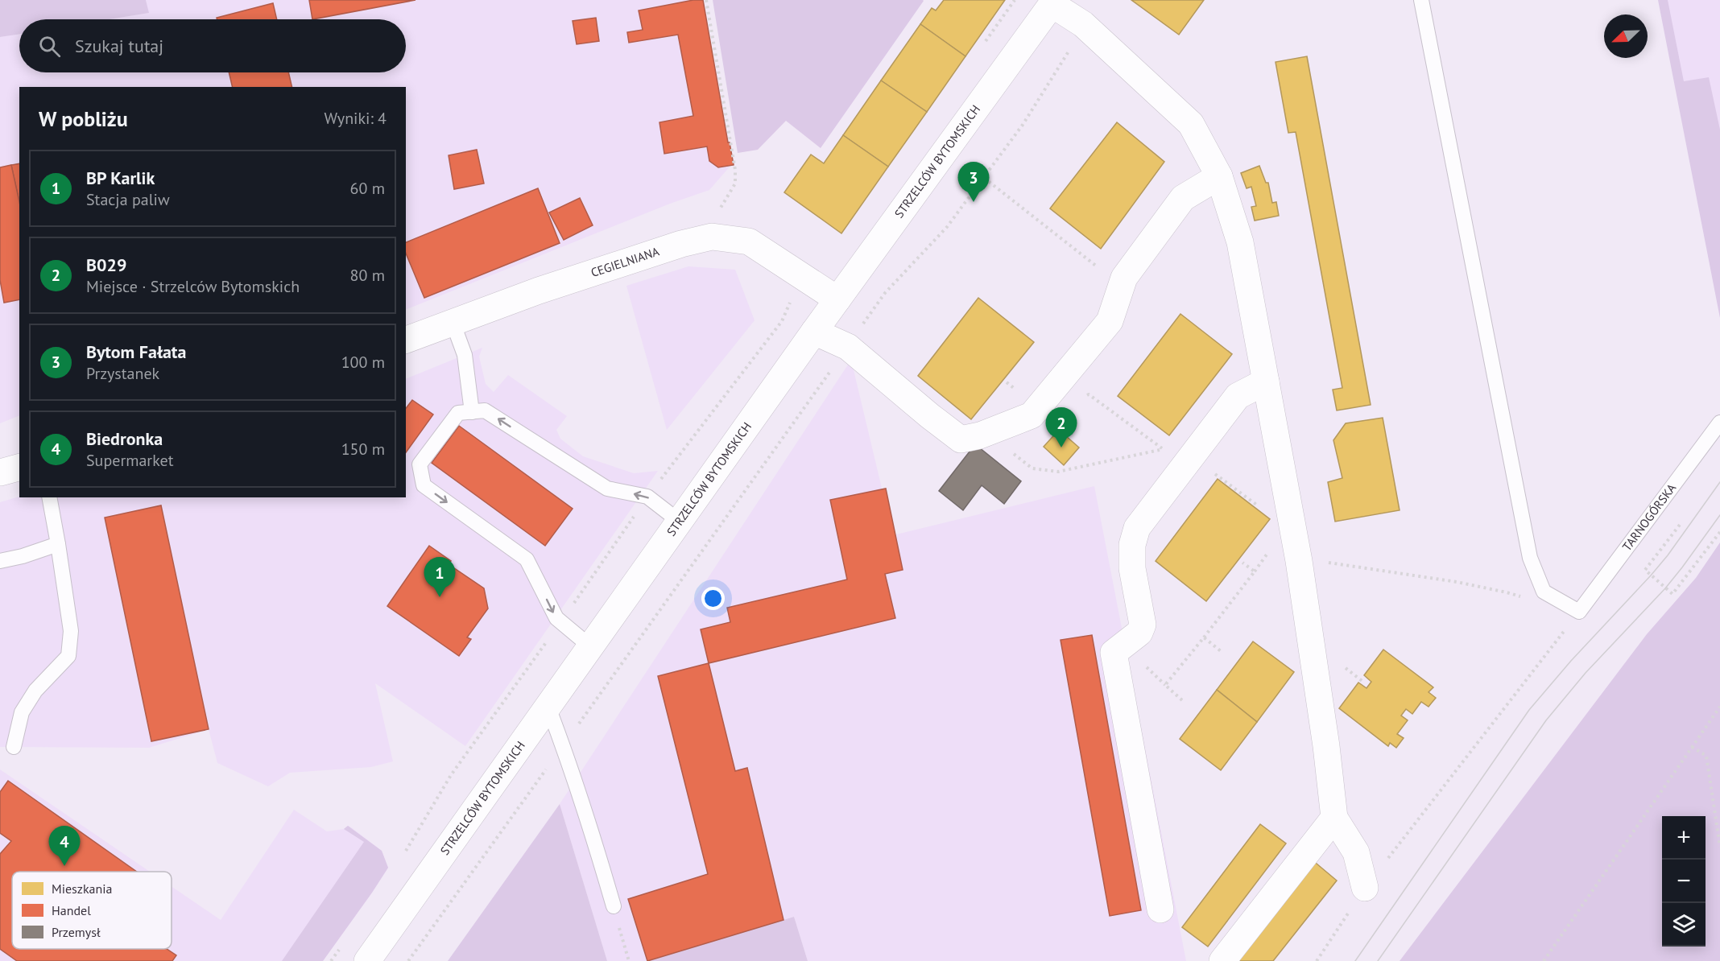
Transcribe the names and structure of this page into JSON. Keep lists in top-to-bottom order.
{
  "streets": {
    "street": ["STRZELCÓW BYTOMSKICH", "CEGIELNIANA"],
    "lane": ["TARNOGÓRSKA"]
  },
  "crossings": [
    ["STRZELCÓW BYTOMSKICH", "CEGIELNIANA"]
  ],
  "legend": ["Mieszkania", "Handel", "Przemysł"],
  "north": "bottom left",
  "page": {
    "search": "Szukaj tutaj",
    "heading": ["W pobliżu", "Wyniki: 4"],
    "list": [
      {
        "mark": "1",
        "name": "BP Karlik",
        "note": "Stacja paliw",
        "value": "60 m"
      },
      {
        "mark": "2",
        "name": "B029",
        "note": "Miejsce · Strzelców Bytomskich",
        "value": "80 m"
      },
      {
        "mark": "3",
        "name": "Bytom Fałata",
        "note": "Przystanek",
        "value": "100 m"
      },
      {
        "mark": "4",
        "name": "Biedronka",
        "note": "Supermarket",
        "value": "150 m"
      }
    ],
    "pins": [
      "3",
      "2",
      "1",
      "4"
    ],
    "map_buttons": ["+", "−"]
  }
}
